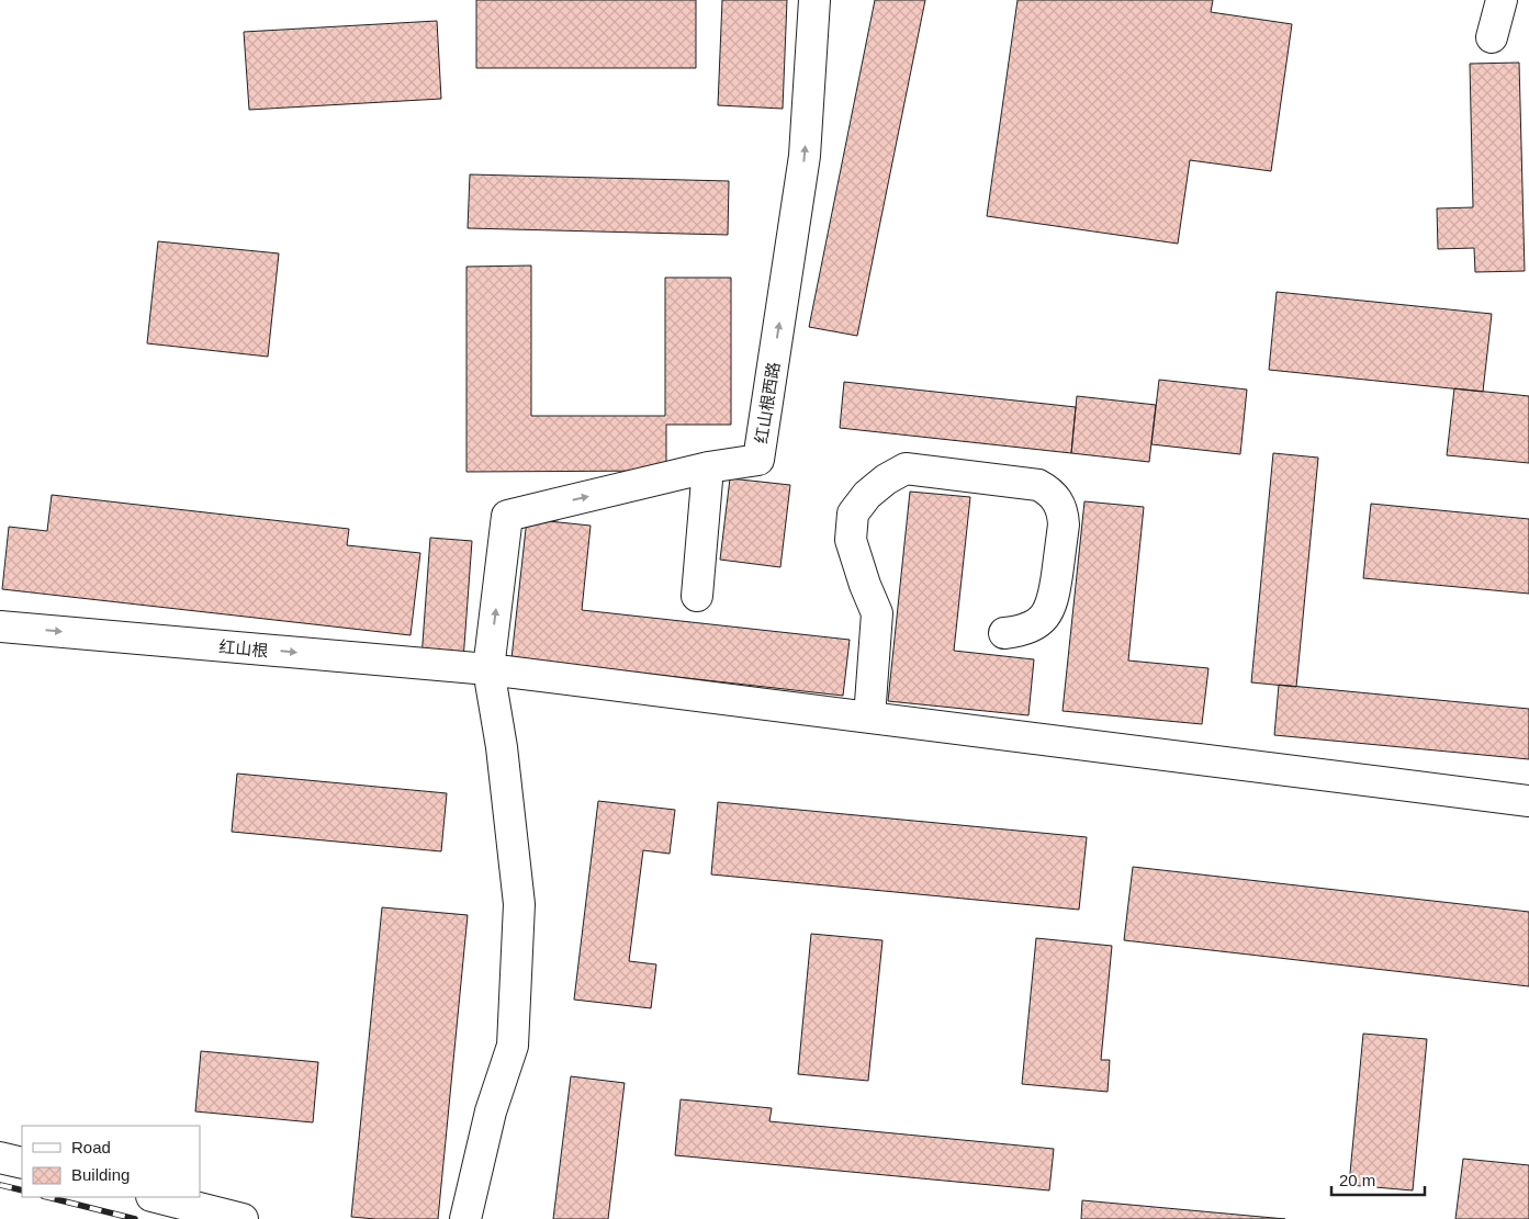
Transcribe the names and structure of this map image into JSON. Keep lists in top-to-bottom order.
{
  "streets": {
    "street": ["红山根西路", "红山根"]
  },
  "crossings": [
    ["红山根西路", "红山根"]
  ],
  "one_way": ["红山根西路"],
  "legend": ["Road", "Building"],
  "scale_bar": "20 m"
}
